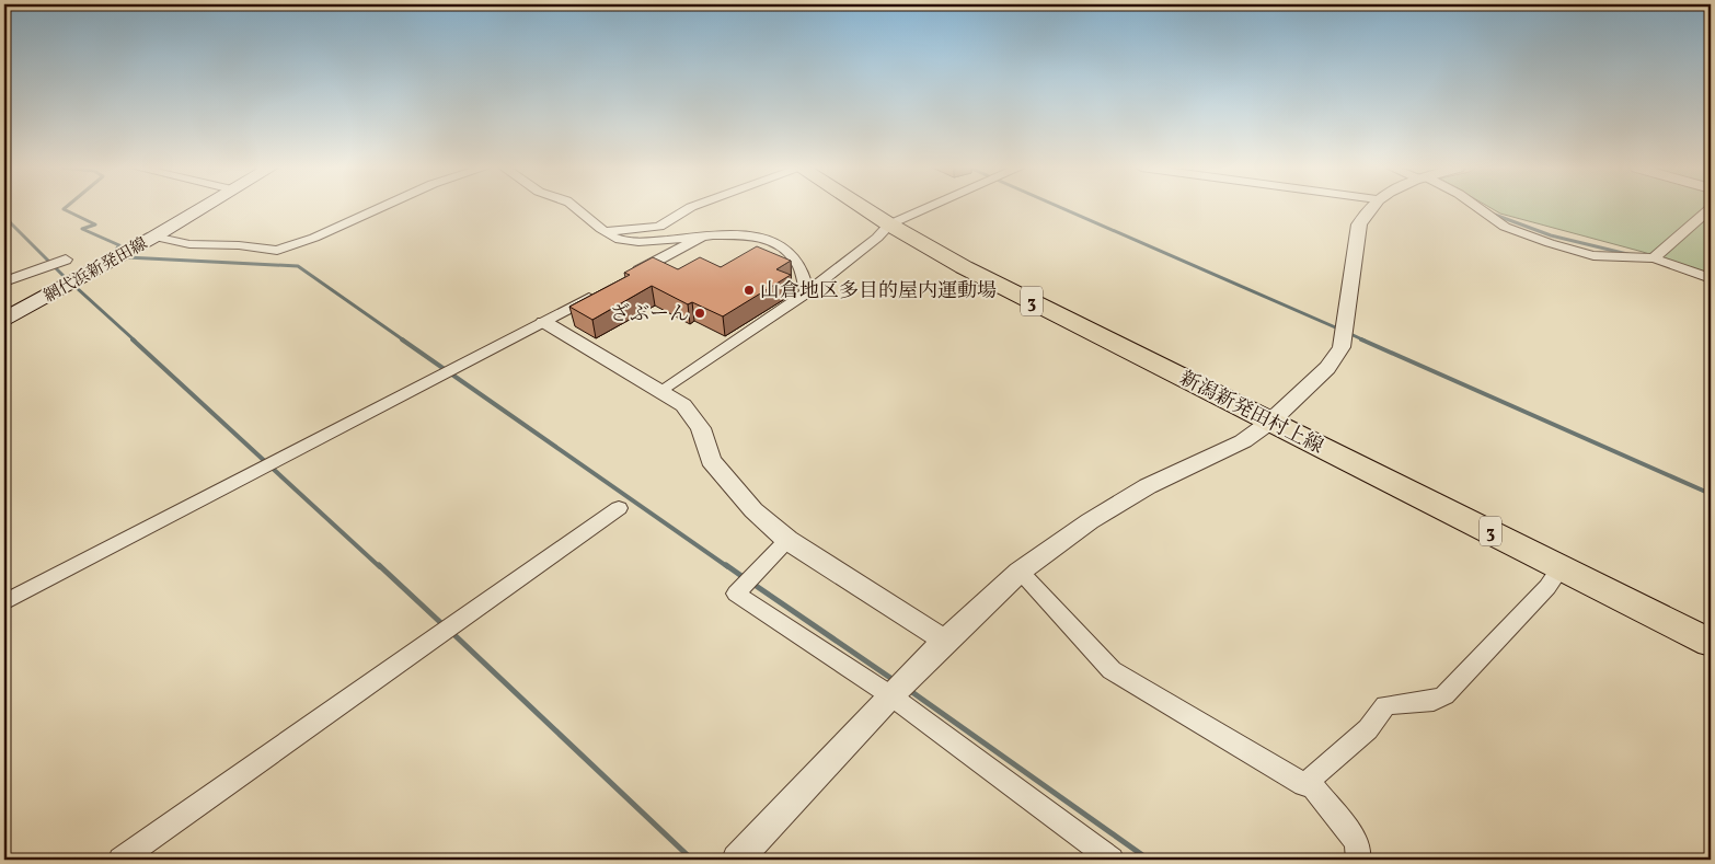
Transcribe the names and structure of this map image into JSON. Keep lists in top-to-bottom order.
{
  "streets": {
    "main road": ["網代浜新発田線", "3", "新潟新発田村上線"]
  },
  "places": ["山倉地区多目的屋内運動場", "ざぶーん"]
}
